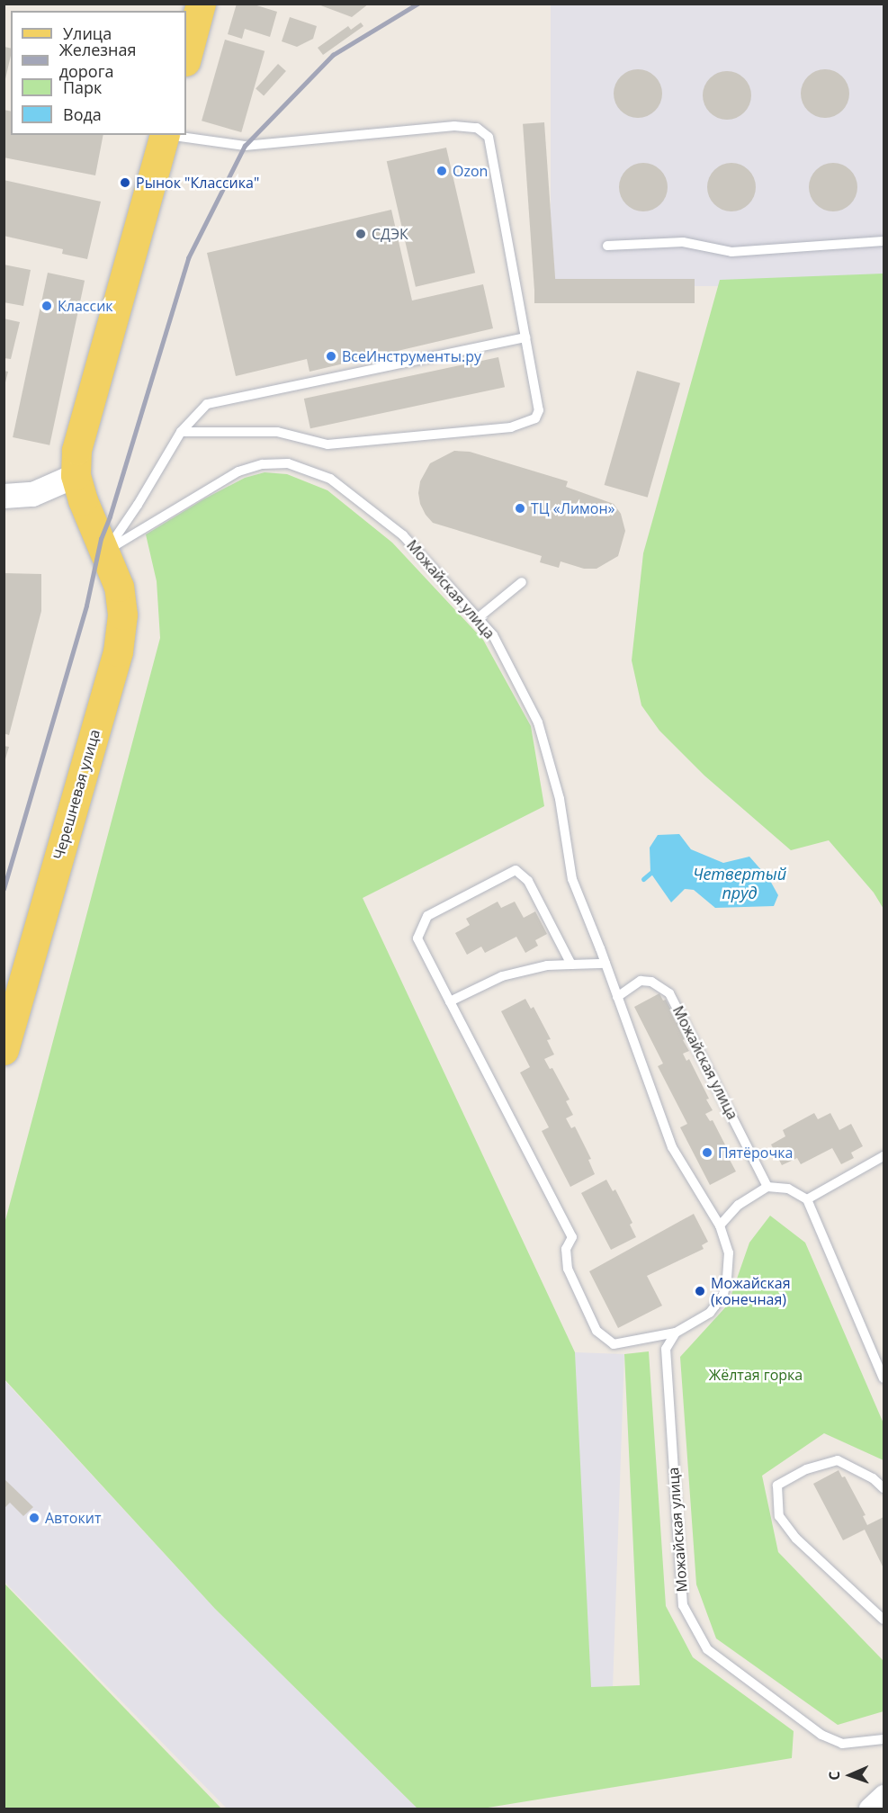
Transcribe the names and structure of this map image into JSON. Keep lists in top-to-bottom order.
{
  "streets": {
    "main road": ["Черешневая улица"],
    "lane": ["Можайская улица"]
  },
  "crossings": [
    ["Можайская улица", "Черешневая улица"]
  ],
  "water": ["Четвертый пруд"],
  "parks": ["Жёлтая горка"],
  "places": [
    "Ozon",
    "Рынок \"Классика\"",
    "СДЭК",
    "Классик",
    "ВсеИнструменты.ру",
    "ТЦ «Лимон»",
    "Пятёрочка",
    "Можайская (конечная)",
    "Автокит"
  ],
  "legend": [
    "Улица",
    "Железная дорога",
    "Парк",
    "Вода"
  ],
  "north": "left"
}
